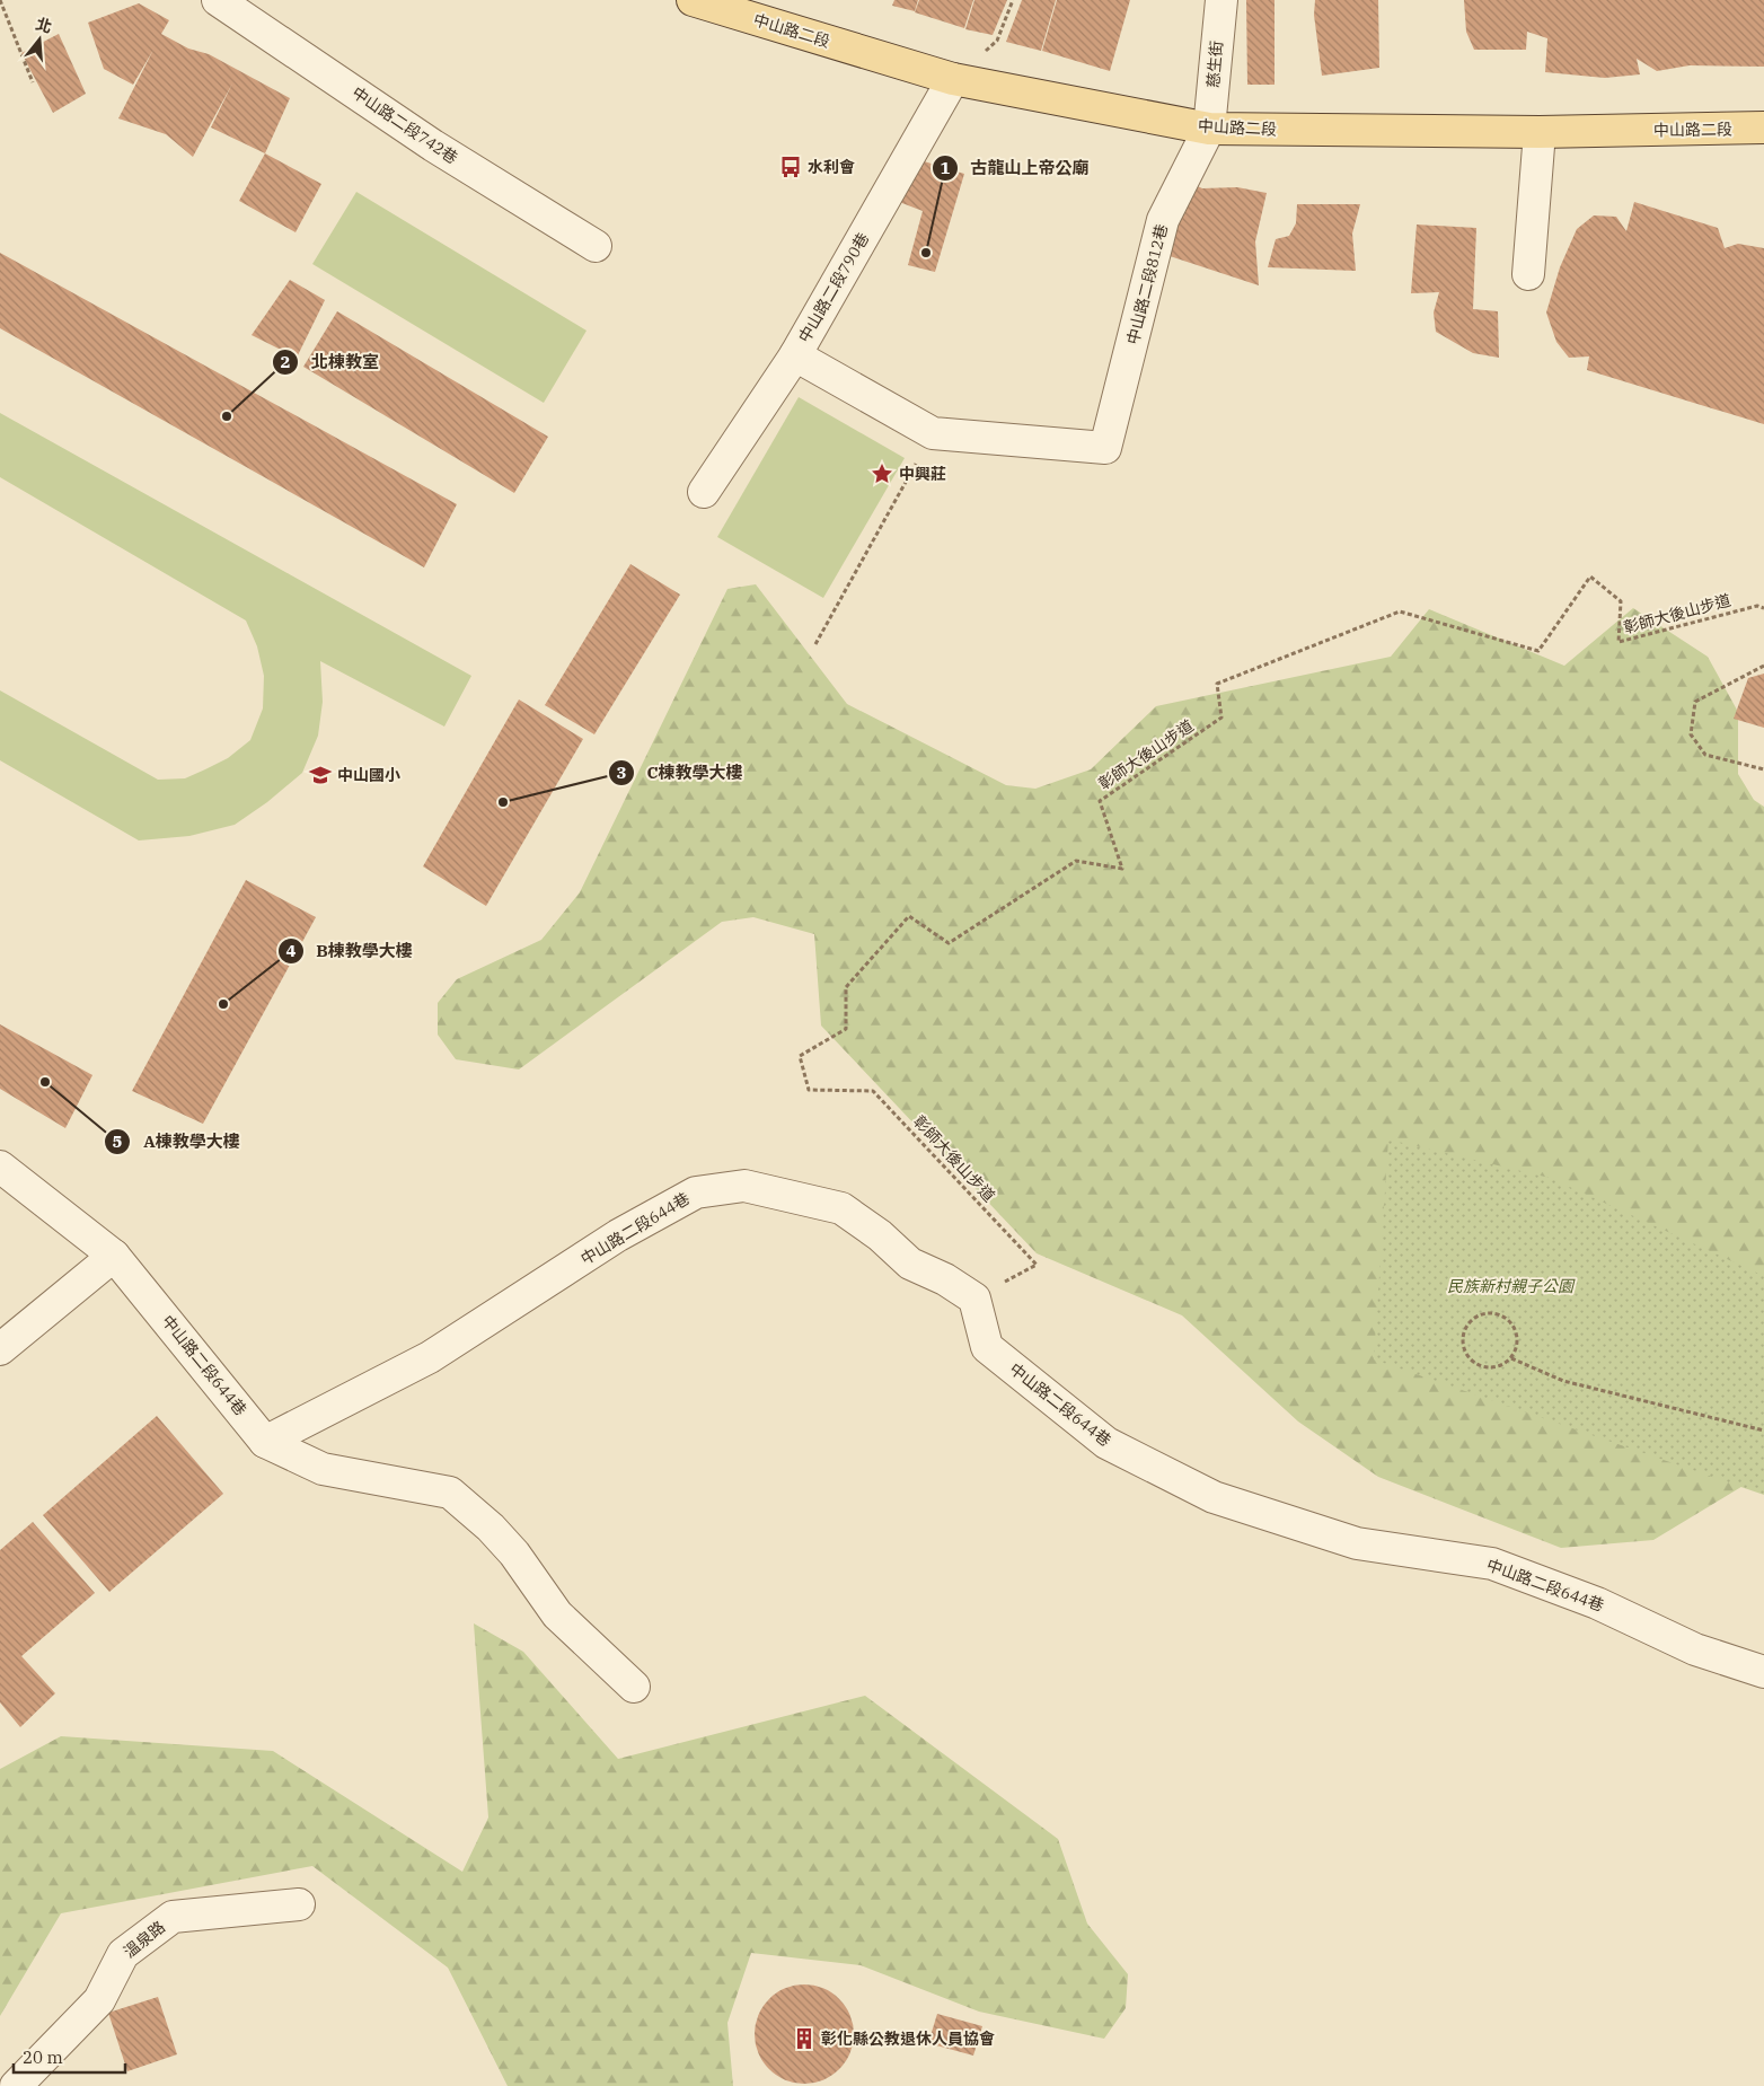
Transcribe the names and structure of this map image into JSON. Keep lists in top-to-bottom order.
{
  "streets": {
    "main road": ["中山路二段"],
    "street": [
      "慈生街",
      "中山路二段742巷",
      "中山路二段812巷",
      "中山路二段790巷",
      "中山路二段644巷",
      "溫泉路"
    ],
    "path": ["彰師大後山步道"]
  },
  "crossings": [
    ["中山路二段", "慈生街"],
    ["中山路二段", "中山路二段812巷"],
    ["中山路二段", "中山路二段790巷"],
    ["慈生街", "中山路二段812巷"],
    ["彰師大後山步道", "中山路二段644巷"]
  ],
  "parks": ["民族新村親子公園"],
  "places": {
    "bus stop": ["水利會"],
    "other": [
      "古龍山上帝公廟",
      "北棟教室",
      "C棟教學大樓",
      "B棟教學大樓",
      "A棟教學大樓"
    ],
    "place": ["中興莊"],
    "school or university": ["中山國小"],
    "building": ["彰化縣公教退休人員協會"]
  },
  "scale_bar": "20 m",
  "north": "top"
}
